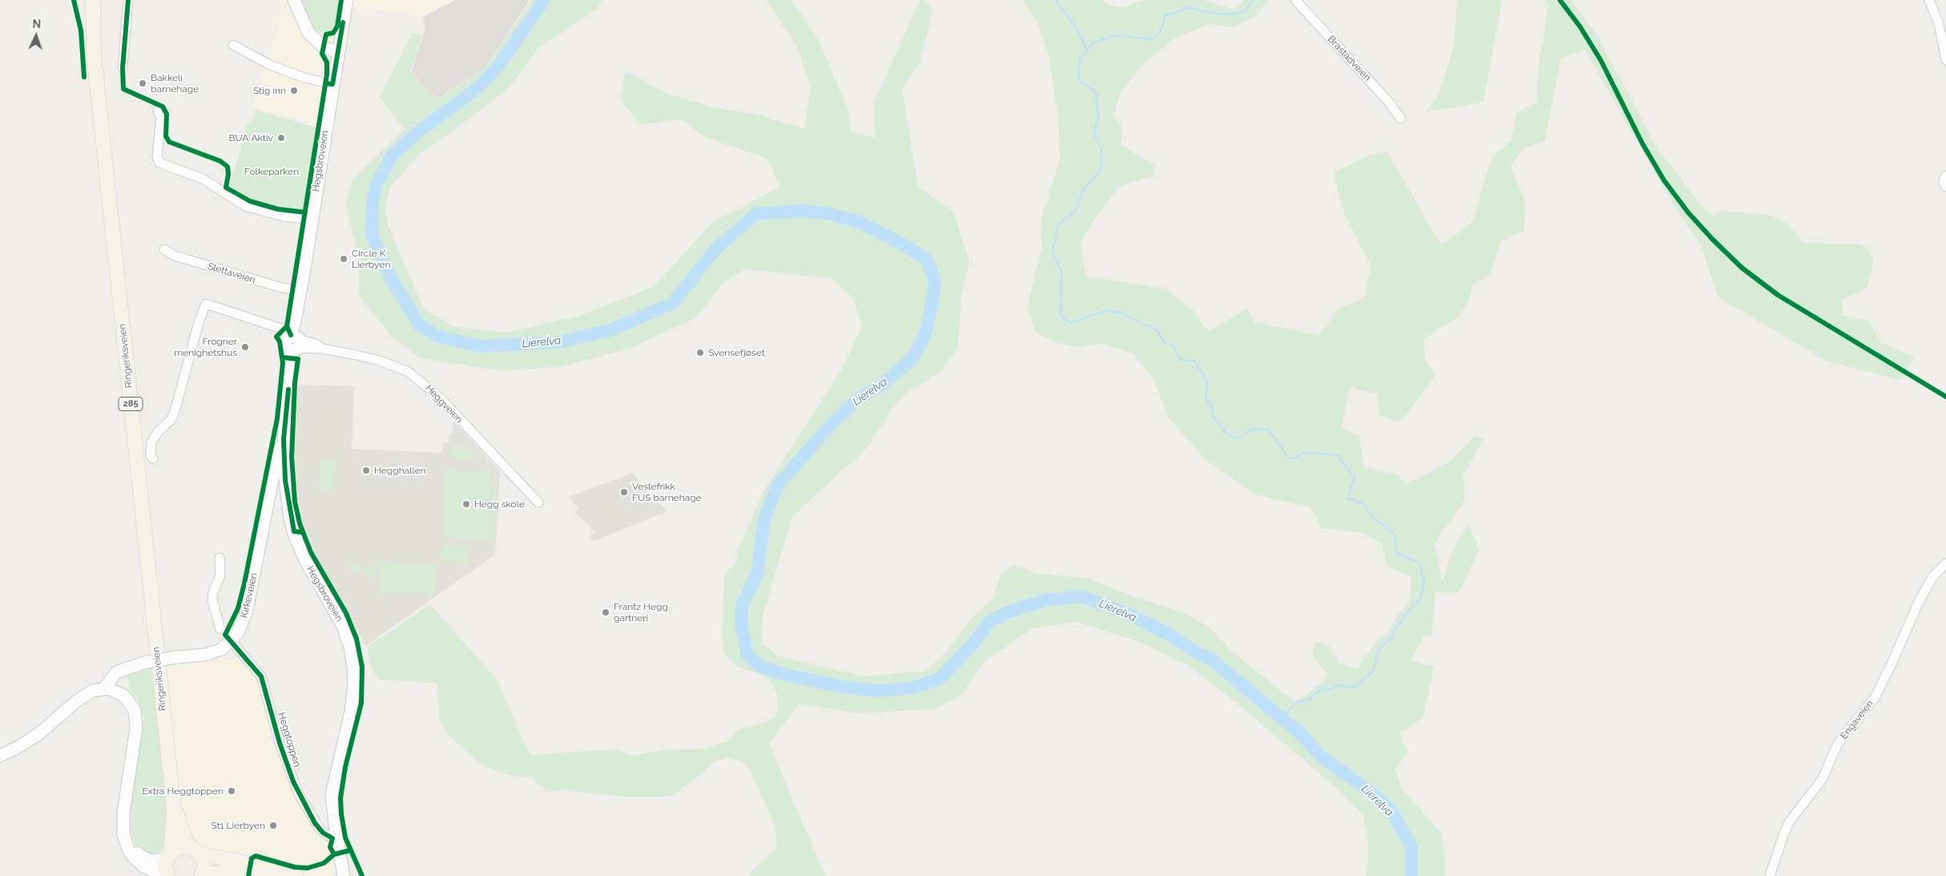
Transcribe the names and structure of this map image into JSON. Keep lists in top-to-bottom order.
{
  "streets": {
    "main road": ["Ringeriksveien", "285"],
    "street": [
      "Brastadveien",
      "Hegsbroveien",
      "Slettaveien",
      "Heggveien",
      "Kirkeveien",
      "Engaveien",
      "Heggtoppen"
    ]
  },
  "crossings": [
    ["Hegsbroveien", "Slettaveien"],
    ["Hegsbroveien", "Heggveien"],
    ["Hegsbroveien", "Kirkeveien"],
    ["Hegsbroveien", "Heggtoppen"],
    ["Ringeriksveien", "285"],
    ["Kirkeveien", "Heggtoppen"]
  ],
  "water": ["Lierelva"],
  "parks": ["Folkeparken"],
  "places": [
    "Bakkeli barnehage",
    "Stig inn",
    "BUA Aktiv",
    "Circle K Lierbyen",
    "Frogner menighetshus",
    "Svensefjøset",
    "Hegghallen",
    "Veslefrikk FUS barnehage",
    "Hegg skole",
    "Frantz Hegg gartneri",
    "Extra Heggtoppen",
    "St1 Lierbyen"
  ],
  "north": "top"
}
